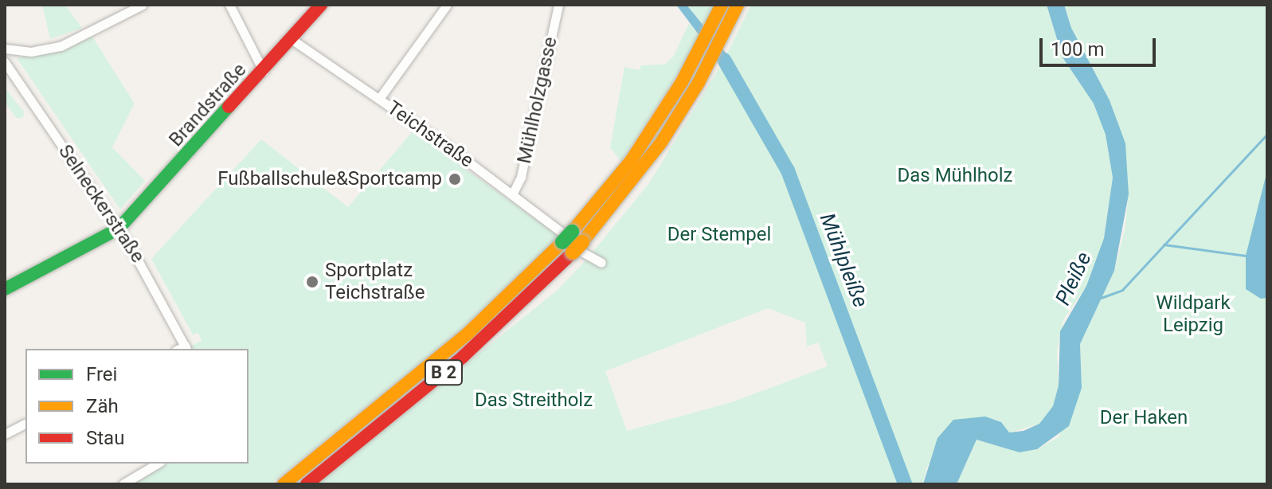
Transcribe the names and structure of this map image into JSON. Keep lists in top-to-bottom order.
{
  "streets": {
    "main road": ["Brandstraße", "B 2"],
    "street": ["Mühlholzgasse", "Teichstraße", "Selneckerstraße"]
  },
  "crossings": [
    ["Mühlholzgasse", "Teichstraße"],
    ["Brandstraße", "Teichstraße"],
    ["Brandstraße", "Selneckerstraße"],
    ["Teichstraße", "B 2"]
  ],
  "water": ["Mühlpleiße", "Pleiße"],
  "parks": [
    "Das Mühlholz",
    "Der Stempel",
    "Wildpark Leipzig",
    "Das Streitholz",
    "Der Haken"
  ],
  "places": ["Fußballschule&Sportcamp", "Sportplatz Teichstraße"],
  "legend": ["Frei", "Zäh", "Stau"],
  "scale_bar": "100 m"
}
